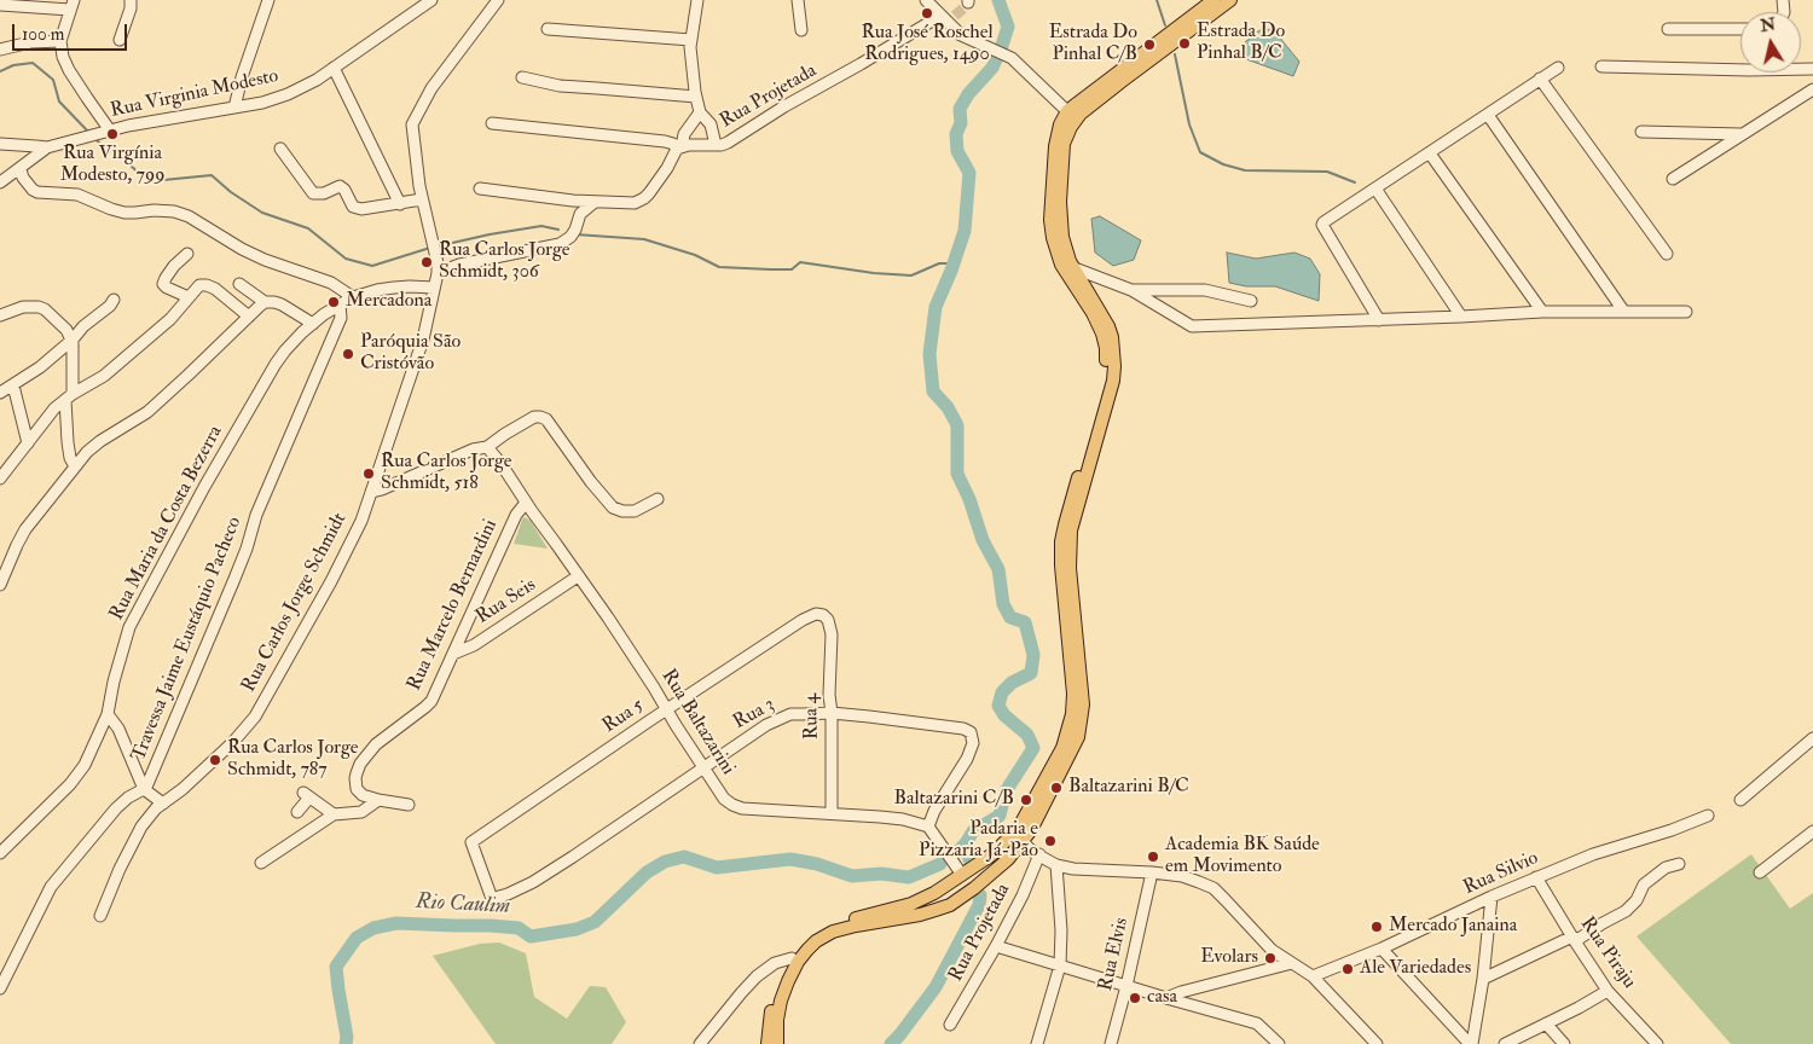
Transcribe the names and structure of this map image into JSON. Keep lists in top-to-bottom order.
{
  "streets": {
    "street": [
      "Rua Virginia Modesto",
      "Rua Projetada",
      "Rua Maria da Costa Bezerra",
      "Rua Seis",
      "Rua Carlos Jorge Schmidt",
      "Rua Marcelo Bernardini",
      "Travessa Jaime Eustáquio Pacheco",
      "Rua 3",
      "Rua 5",
      "Rua 4",
      "Rua Baltazarini",
      "Rua Silvio",
      "Rua Piraju",
      "Rua Elvis"
    ]
  },
  "crossings": [
    ["Rua Maria da Costa Bezerra", "Rua Carlos Jorge Schmidt"],
    ["Rua Maria da Costa Bezerra", "Travessa Jaime Eustáquio Pacheco"],
    ["Rua Seis", "Rua Marcelo Bernardini"],
    ["Rua Seis", "Rua Baltazarini"],
    ["Rua Marcelo Bernardini", "Rua Baltazarini"],
    ["Rua 3", "Rua 5"],
    ["Rua 3", "Rua 4"],
    ["Rua 3", "Rua Baltazarini"],
    ["Rua 5", "Rua 4"],
    ["Rua 5", "Rua Baltazarini"],
    ["Rua 4", "Rua Baltazarini"],
    ["Rua Silvio", "Rua Piraju"]
  ],
  "water": ["Rio Caulim"],
  "places": [
    "Rua José Roschel Rodrigues, 1490",
    "Estrada Do Pinhal B/C",
    "Estrada Do Pinhal C/B",
    "Rua Virgínia Modesto, 799",
    "Rua Carlos Jorge Schmidt, 306",
    "Mercadona",
    "Paróquia São Cristóvão",
    "Rua Carlos Jorge Schmidt, 518",
    "Rua Carlos Jorge Schmidt, 787",
    "Baltazarini B/C",
    "Baltazarini C/B",
    "Padaria e Pizzaria Já-Pão",
    "Academia BK Saúde em Movimento",
    "Mercado Janaina",
    "Evolars",
    "Ale Variedades",
    "casa"
  ],
  "scale_bar": "100 m",
  "north": "top"
}
